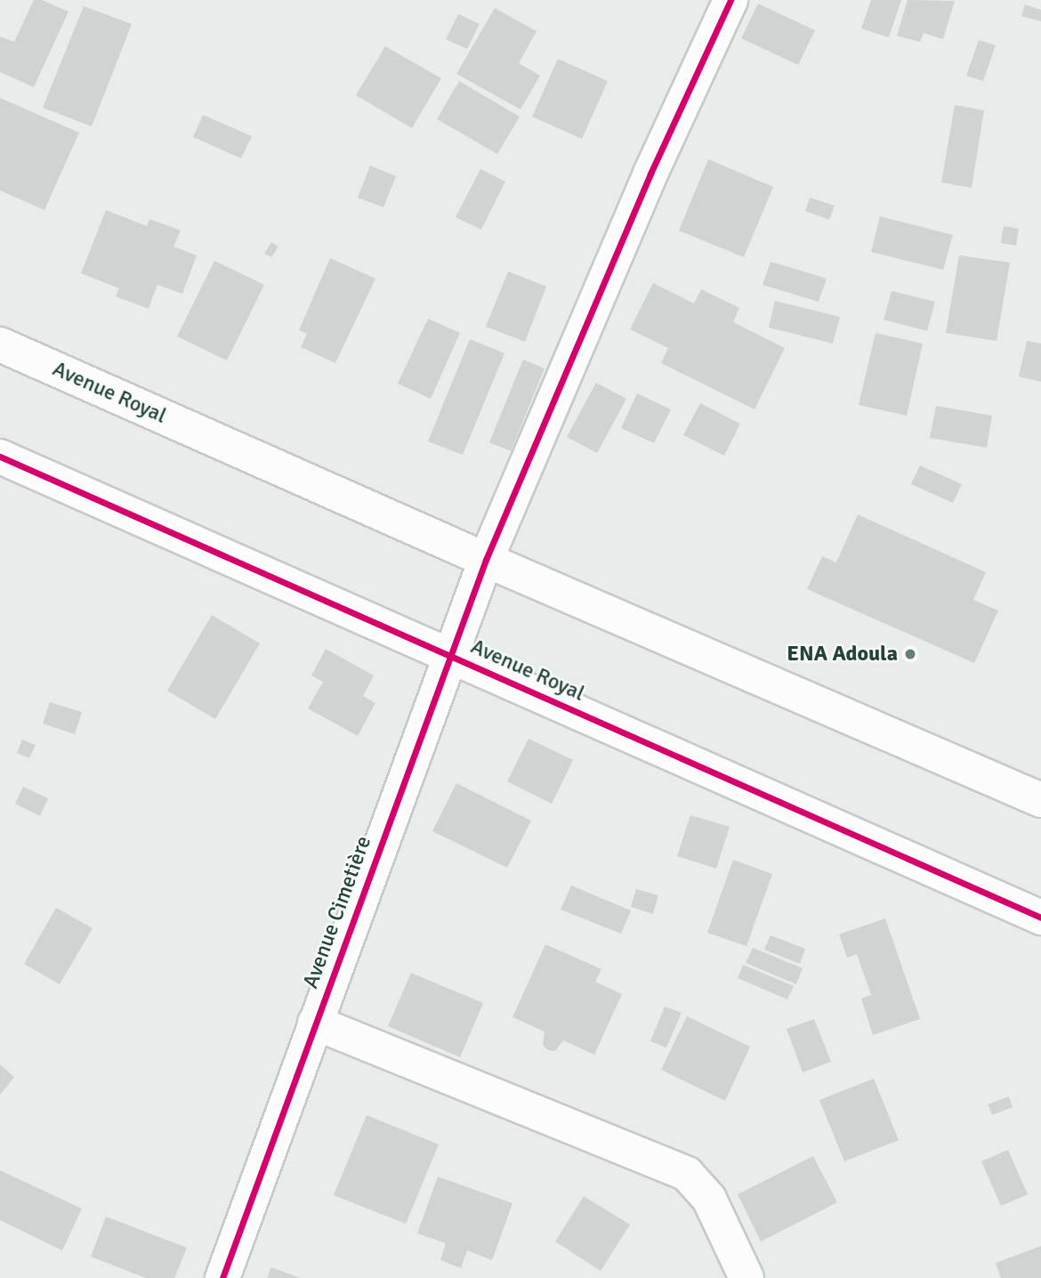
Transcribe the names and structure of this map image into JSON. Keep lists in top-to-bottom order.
{
  "streets": {
    "street": ["Avenue Royal", "Avenue Cimetière"]
  },
  "crossings": [
    ["Avenue Royal", "Avenue Cimetière"]
  ],
  "places": ["ENA Adoula"]
}
